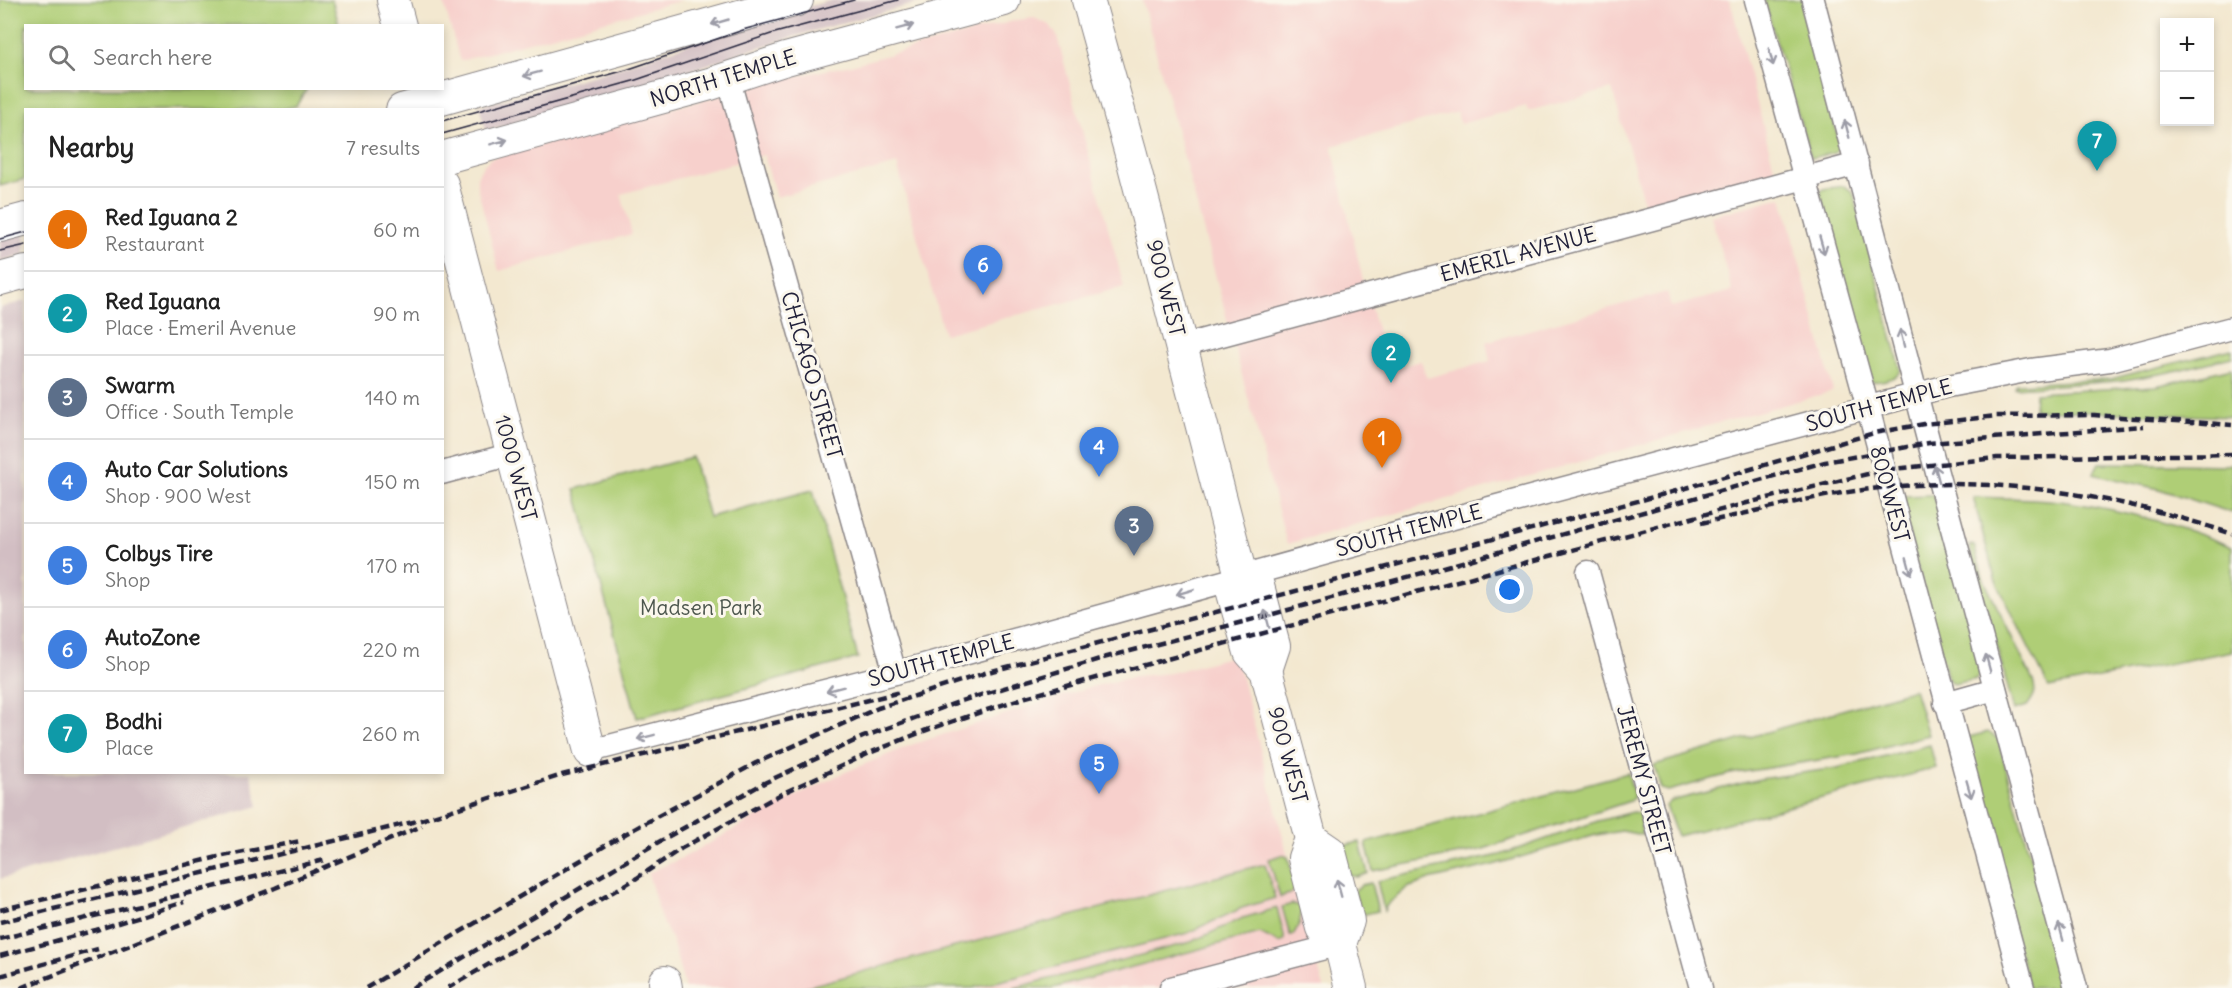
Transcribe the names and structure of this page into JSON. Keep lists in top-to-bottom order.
{
  "streets": {
    "main road": ["NORTH TEMPLE", "900 WEST", "1000 WEST"],
    "street": [
      "EMERIL AVENUE",
      "CHICAGO STREET",
      "SOUTH TEMPLE",
      "800 WEST",
      "JEREMY STREET"
    ]
  },
  "crossings": [
    ["NORTH TEMPLE", "CHICAGO STREET"],
    ["EMERIL AVENUE", "900 WEST"],
    ["EMERIL AVENUE", "800 WEST"],
    ["900 WEST", "SOUTH TEMPLE"],
    ["CHICAGO STREET", "SOUTH TEMPLE"],
    ["SOUTH TEMPLE", "1000 WEST"],
    ["SOUTH TEMPLE", "800 WEST"]
  ],
  "one_way": ["SOUTH TEMPLE"],
  "parks": ["Madsen Park"],
  "page": {
    "map_buttons": ["+", "−"],
    "search": "Search here",
    "heading": ["Nearby", "7 results"],
    "pins": [
      "7",
      "6",
      "2",
      "1",
      "4",
      "3",
      "5"
    ],
    "list": [
      {
        "mark": "1",
        "name": "Red Iguana 2",
        "note": "Restaurant",
        "value": "60 m"
      },
      {
        "mark": "2",
        "name": "Red Iguana",
        "note": "Place · Emeril Avenue",
        "value": "90 m"
      },
      {
        "mark": "3",
        "name": "Swarm",
        "note": "Office · South Temple",
        "value": "140 m"
      },
      {
        "mark": "4",
        "name": "Auto Car Solutions",
        "note": "Shop · 900 West",
        "value": "150 m"
      },
      {
        "mark": "5",
        "name": "Colbys Tire",
        "note": "Shop",
        "value": "170 m"
      },
      {
        "mark": "6",
        "name": "AutoZone",
        "note": "Shop",
        "value": "220 m"
      },
      {
        "mark": "7",
        "name": "Bodhi",
        "note": "Place",
        "value": "260 m"
      }
    ]
  }
}
